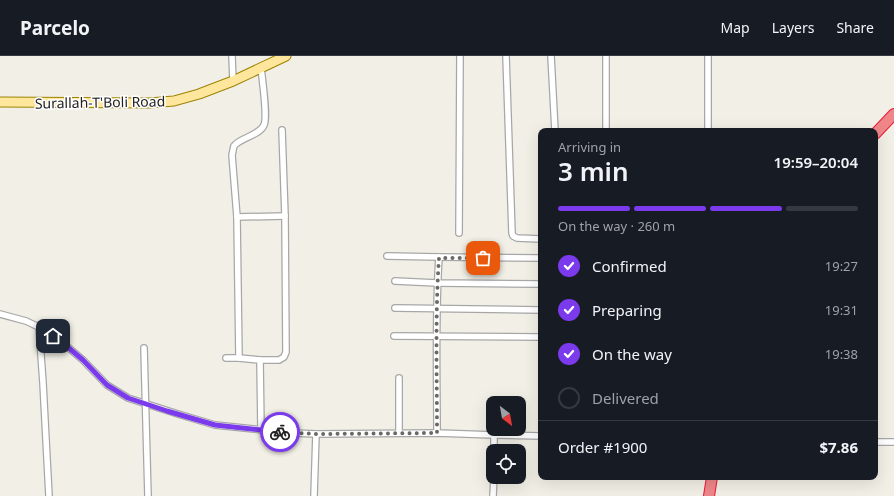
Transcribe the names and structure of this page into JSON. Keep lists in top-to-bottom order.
{
  "streets": {
    "main road": ["Surallah-T'Boli Road"]
  },
  "north": "bottom right",
  "page": {
    "header": "Parcelo",
    "nav": ["Map", "Layers", "Share"],
    "heading": ["3 min", "Arriving in", "19:59–20:04"],
    "panel": ["Order #1900", "$7.86"],
    "bar": "On the way · 260 m",
    "list": [
      ["Confirmed", "19:27"],
      ["Preparing", "19:31"],
      ["On the way", "19:38"],
      "Delivered"
    ]
  }
}
